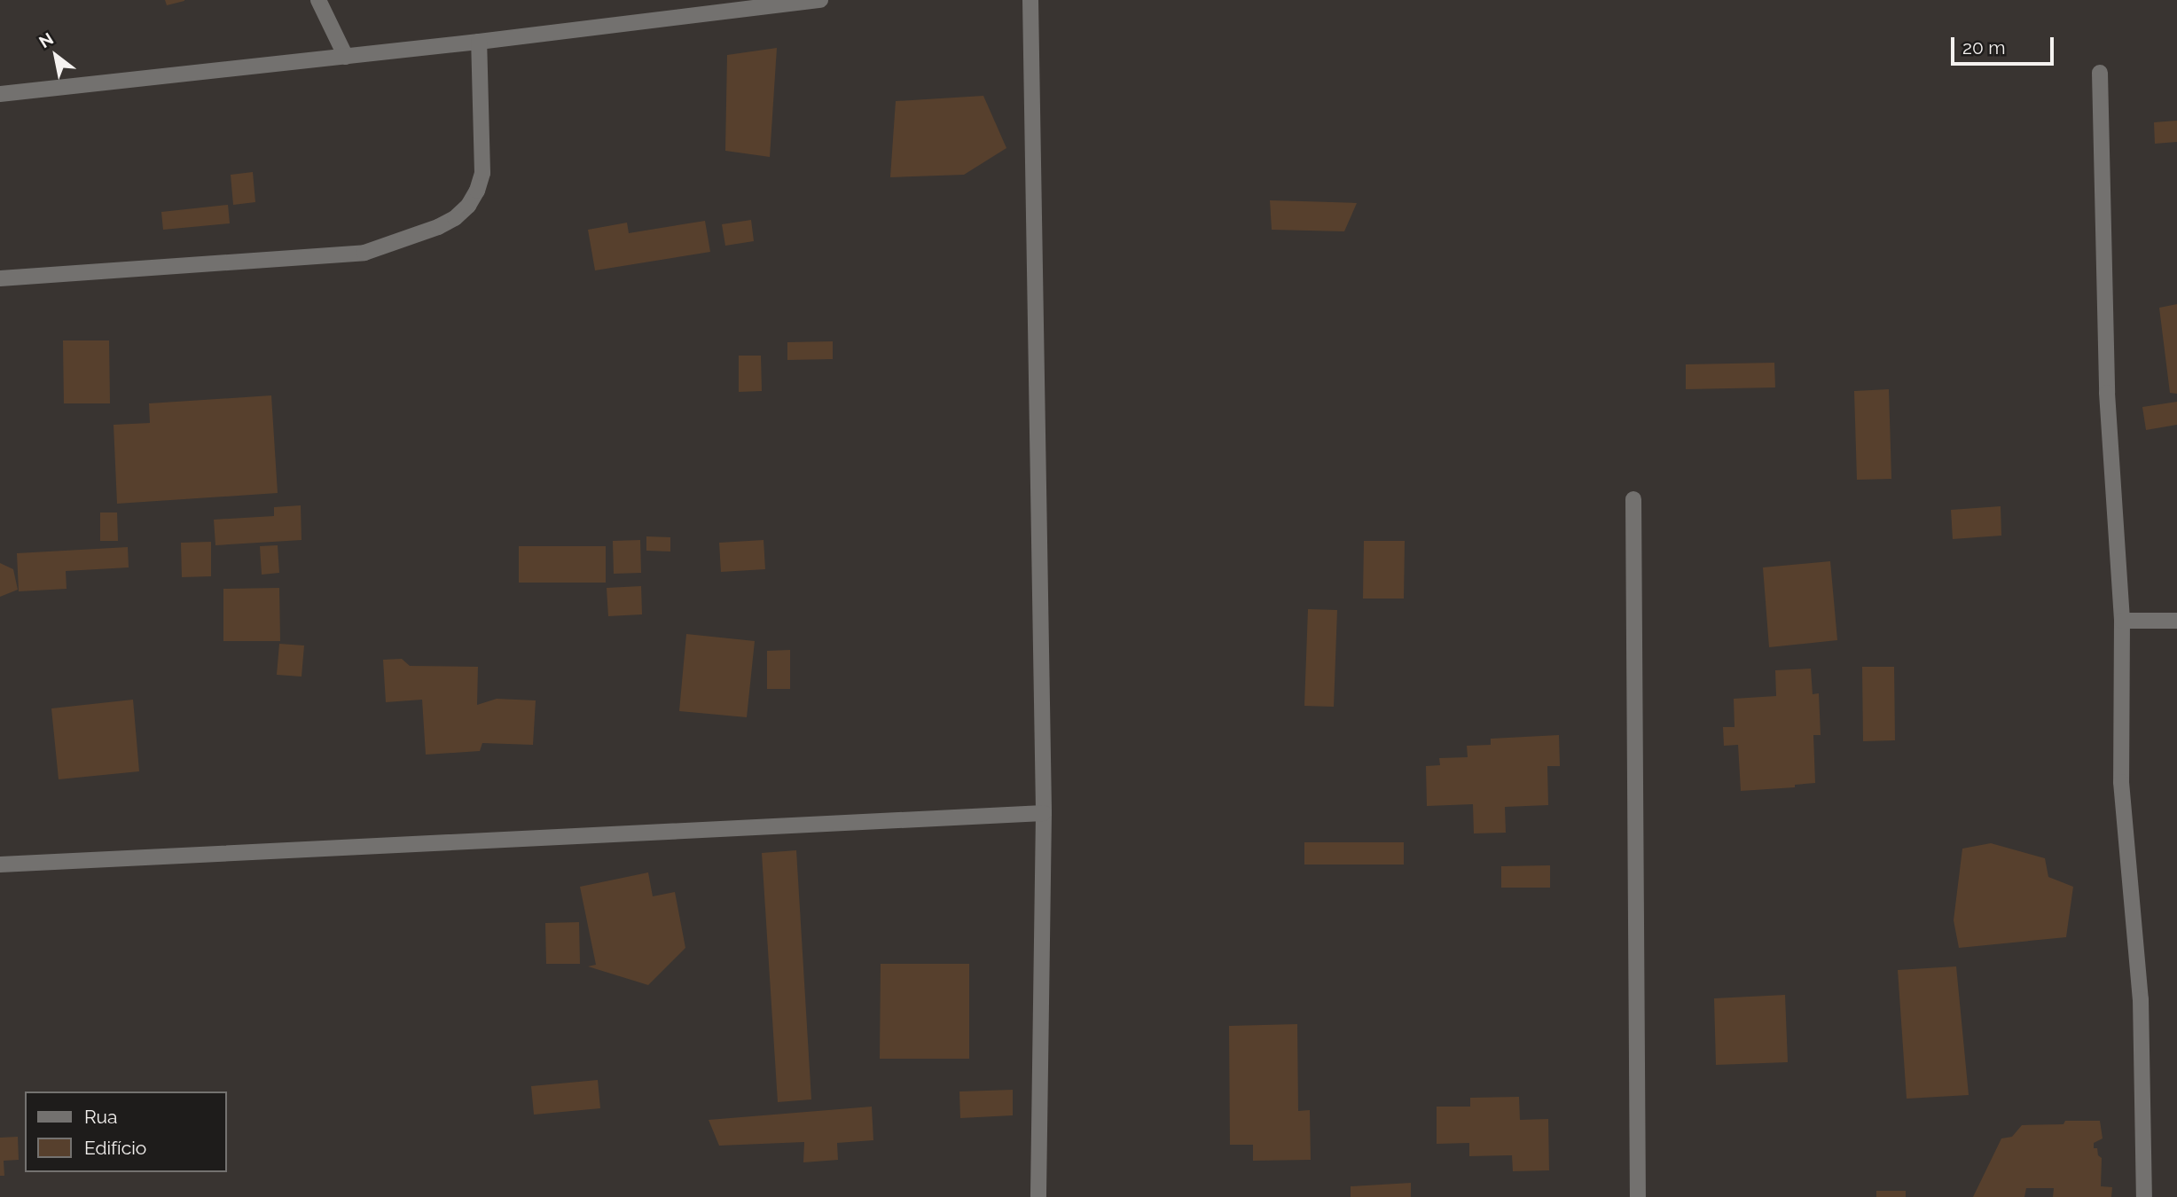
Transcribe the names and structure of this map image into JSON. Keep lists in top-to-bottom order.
{
  "legend": ["Rua", "Edifício"],
  "scale_bar": "20 m",
  "north": "top left"
}
